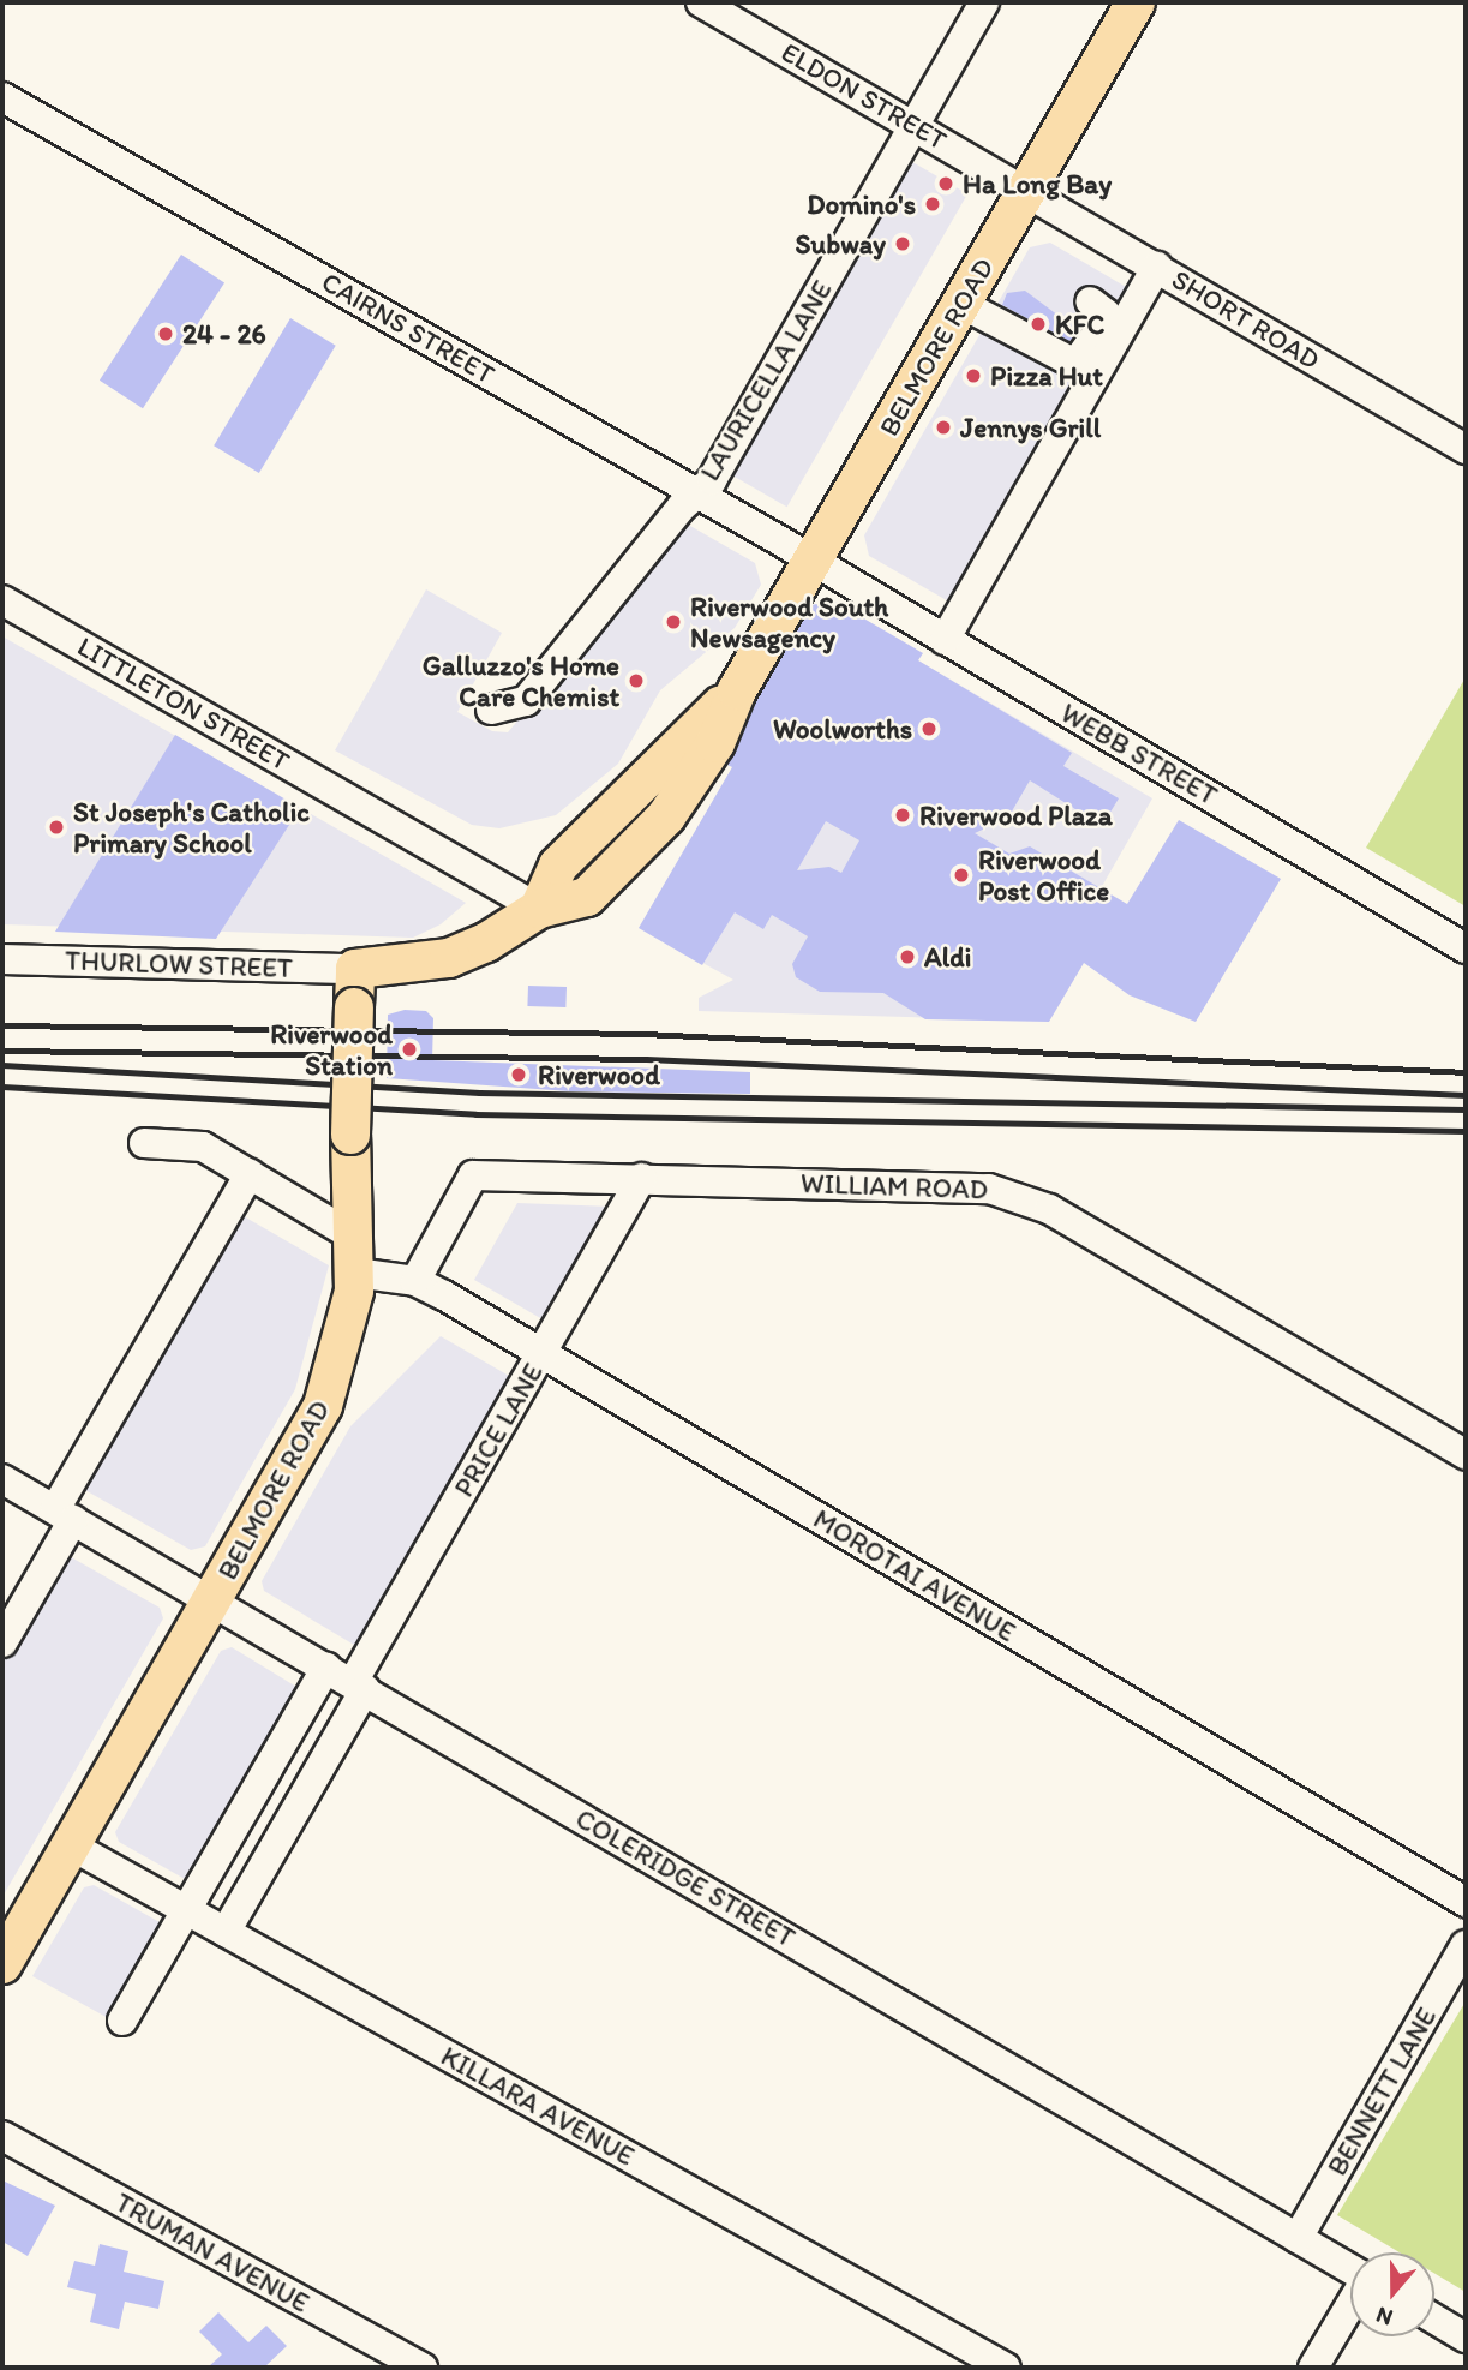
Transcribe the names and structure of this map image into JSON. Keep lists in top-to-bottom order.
{
  "streets": {
    "main road": ["BELMORE ROAD"],
    "street": [
      "ELDON STREET",
      "SHORT ROAD",
      "CAIRNS STREET",
      "LAURICELLA LANE",
      "LITTLETON STREET",
      "WEBB STREET",
      "THURLOW STREET",
      "WILLIAM ROAD",
      "PRICE LANE",
      "MOROTAI AVENUE",
      "COLERIDGE STREET",
      "BENNETT LANE",
      "KILLARA AVENUE",
      "TRUMAN AVENUE"
    ]
  },
  "crossings": [
    ["ELDON STREET", "SHORT ROAD"],
    ["ELDON STREET", "BELMORE ROAD"],
    ["ELDON STREET", "LAURICELLA LANE"],
    ["SHORT ROAD", "BELMORE ROAD"],
    ["CAIRNS STREET", "BELMORE ROAD"],
    ["CAIRNS STREET", "LAURICELLA LANE"],
    ["CAIRNS STREET", "WEBB STREET"],
    ["BELMORE ROAD", "LITTLETON STREET"],
    ["BELMORE ROAD", "WEBB STREET"],
    ["BELMORE ROAD", "THURLOW STREET"],
    ["BELMORE ROAD", "MOROTAI AVENUE"],
    ["BELMORE ROAD", "COLERIDGE STREET"],
    ["BELMORE ROAD", "KILLARA AVENUE"],
    ["WILLIAM ROAD", "PRICE LANE"],
    ["WILLIAM ROAD", "MOROTAI AVENUE"],
    ["PRICE LANE", "MOROTAI AVENUE"],
    ["PRICE LANE", "COLERIDGE STREET"],
    ["PRICE LANE", "KILLARA AVENUE"],
    ["COLERIDGE STREET", "BENNETT LANE"]
  ],
  "places": [
    "Ha Long Bay",
    "Domino's",
    "Subway",
    "KFC",
    "24 - 26",
    "Pizza Hut",
    "Jennys Grill",
    "Riverwood South Newsagency",
    "Galluzzo's Home Care Chemist",
    "Woolworths",
    "Riverwood Plaza",
    "St Joseph's Catholic Primary School",
    "Riverwood Post Office",
    "Aldi",
    "Riverwood Station",
    "Riverwood"
  ],
  "north": "bottom"
}
